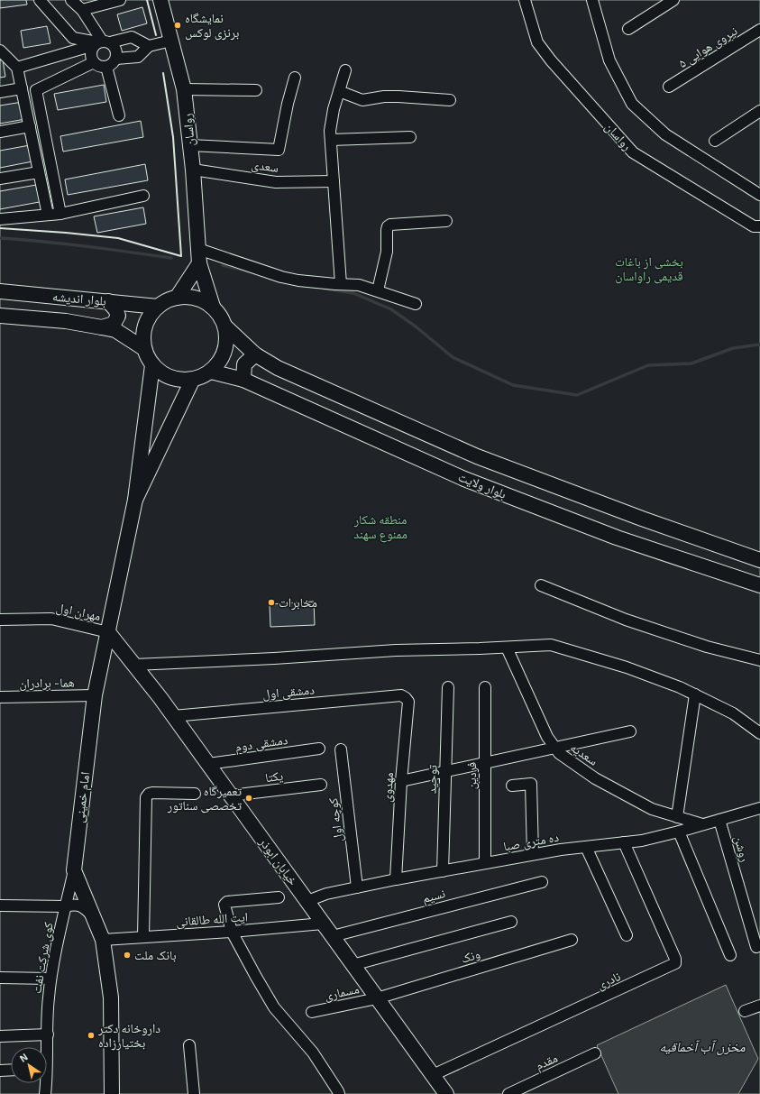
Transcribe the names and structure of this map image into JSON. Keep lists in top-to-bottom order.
{
  "streets": {
    "main road": [
      "رواسان",
      "بلوار اندیشه",
      "بلوار ولایت",
      "امام خمینی",
      "خیابان ابوذر"
    ],
    "street": [
      "نیروی هوایی ۵",
      "سعدی",
      "مهران اول",
      "هما- برادران",
      "دمشقی اول",
      "دمشقی دوم",
      "سعدیه",
      "فردین",
      "یکتا",
      "توحید",
      "مهدوی",
      "کوچه اول",
      "ده متری صبا",
      "روشن",
      "نسیم",
      "ایت الله طالقانی",
      "ونک",
      "کوی شرکت نفت",
      "نادری",
      "مسماری",
      "مقدم"
    ]
  },
  "crossings": [
    ["رواسان", "سعدی"],
    ["بلوار اندیشه", "بلوار ولایت"],
    ["مهران اول", "امام خمینی"],
    ["مهران اول", "خیابان ابوذر"],
    ["هما- برادران", "امام خمینی"],
    ["دمشقی اول", "مهدوی"],
    ["دمشقی اول", "خیابان ابوذر"],
    ["دمشقی دوم", "خیابان ابوذر"],
    ["سعدیه", "ده متری صبا"],
    ["فردین", "ده متری صبا"],
    ["یکتا", "خیابان ابوذر"],
    ["توحید", "ده متری صبا"],
    ["مهدوی", "ده متری صبا"],
    ["امام خمینی", "خیابان ابوذر"],
    ["امام خمینی", "ایت الله طالقانی"],
    ["امام خمینی", "کوی شرکت نفت"],
    ["کوچه اول", "ده متری صبا"],
    ["ده متری صبا", "روشن"],
    ["ده متری صبا", "خیابان ابوذر"],
    ["ده متری صبا", "نادری"],
    ["خیابان ابوذر", "نسیم"],
    ["خیابان ابوذر", "ایت الله طالقانی"],
    ["خیابان ابوذر", "ونک"],
    ["خیابان ابوذر", "نادری"],
    ["خیابان ابوذر", "مسماری"],
    ["ونک", "مسماری"]
  ],
  "water": ["مخزن آب آخماقیه"],
  "parks": ["بخشی از باغات قدیمی راواسان", "منطقه شکار ممنوع سهند"],
  "places": [
    "نمایشگاه برنزی لوکس",
    "مخابرات",
    "تعمیرگاه تخصصی سناتور",
    "بانک ملت",
    "داروخانه دکتر بختیارزاده"
  ],
  "north": "top left"
}
